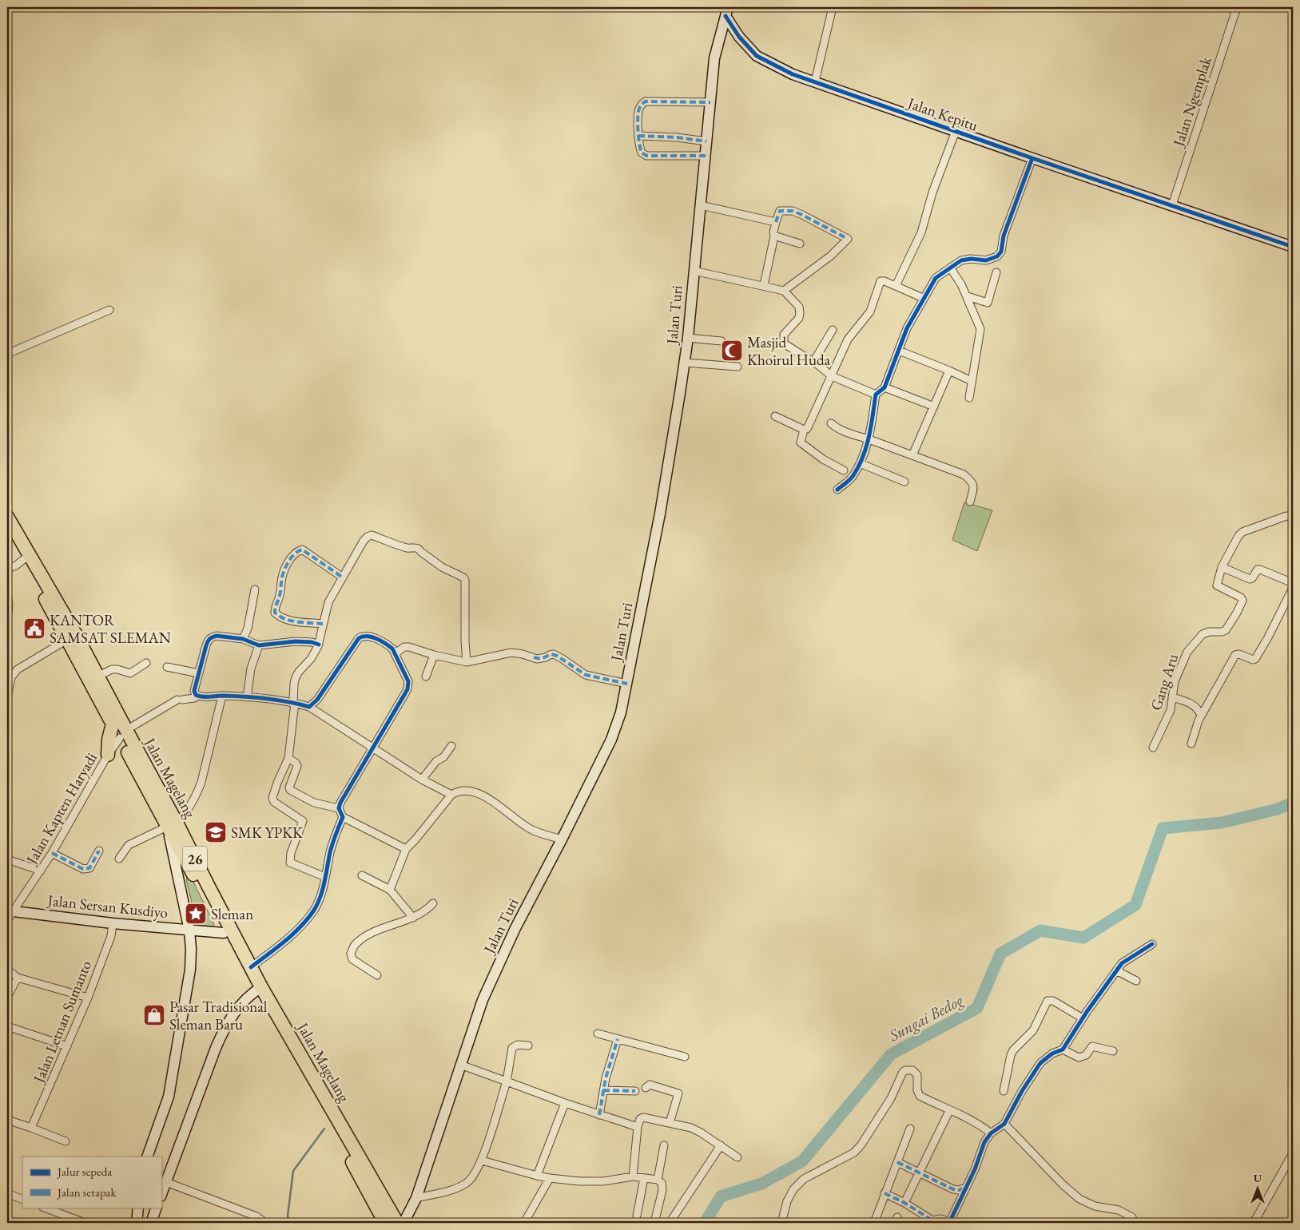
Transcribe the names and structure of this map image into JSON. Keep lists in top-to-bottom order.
{
  "streets": {
    "highway": ["Jalan Magelang", "26"],
    "main road": ["Jalan Kepitu", "Jalan Turi", "Jalan Sersan Kusdiyo"],
    "street": [
      "Jalan Ngemplak",
      "Gang Aru",
      "Jalan Kapten Haryadi",
      "Jalan Letnan Sumanto"
    ]
  },
  "crossings": [
    ["Jalan Ngemplak", "Jalan Kepitu"],
    ["Jalan Kepitu", "Jalan Turi"],
    ["Jalan Magelang", "Jalan Kapten Haryadi"],
    ["Jalan Magelang", "Jalan Sersan Kusdiyo"],
    ["Jalan Kapten Haryadi", "Jalan Sersan Kusdiyo"],
    ["Jalan Sersan Kusdiyo", "Jalan Letnan Sumanto"]
  ],
  "water": ["Sungai Bedog"],
  "places": {
    "mosque": ["Masjid Khoirul Huda"],
    "public building": ["KANTOR SAMSAT SLEMAN"],
    "school or university": ["SMK YPKK"],
    "place": ["Sleman"],
    "shop": ["Pasar Tradisional Sleman Baru"]
  },
  "legend": ["Jalur sepeda", "Jalan setapak"],
  "north": "top"
}
